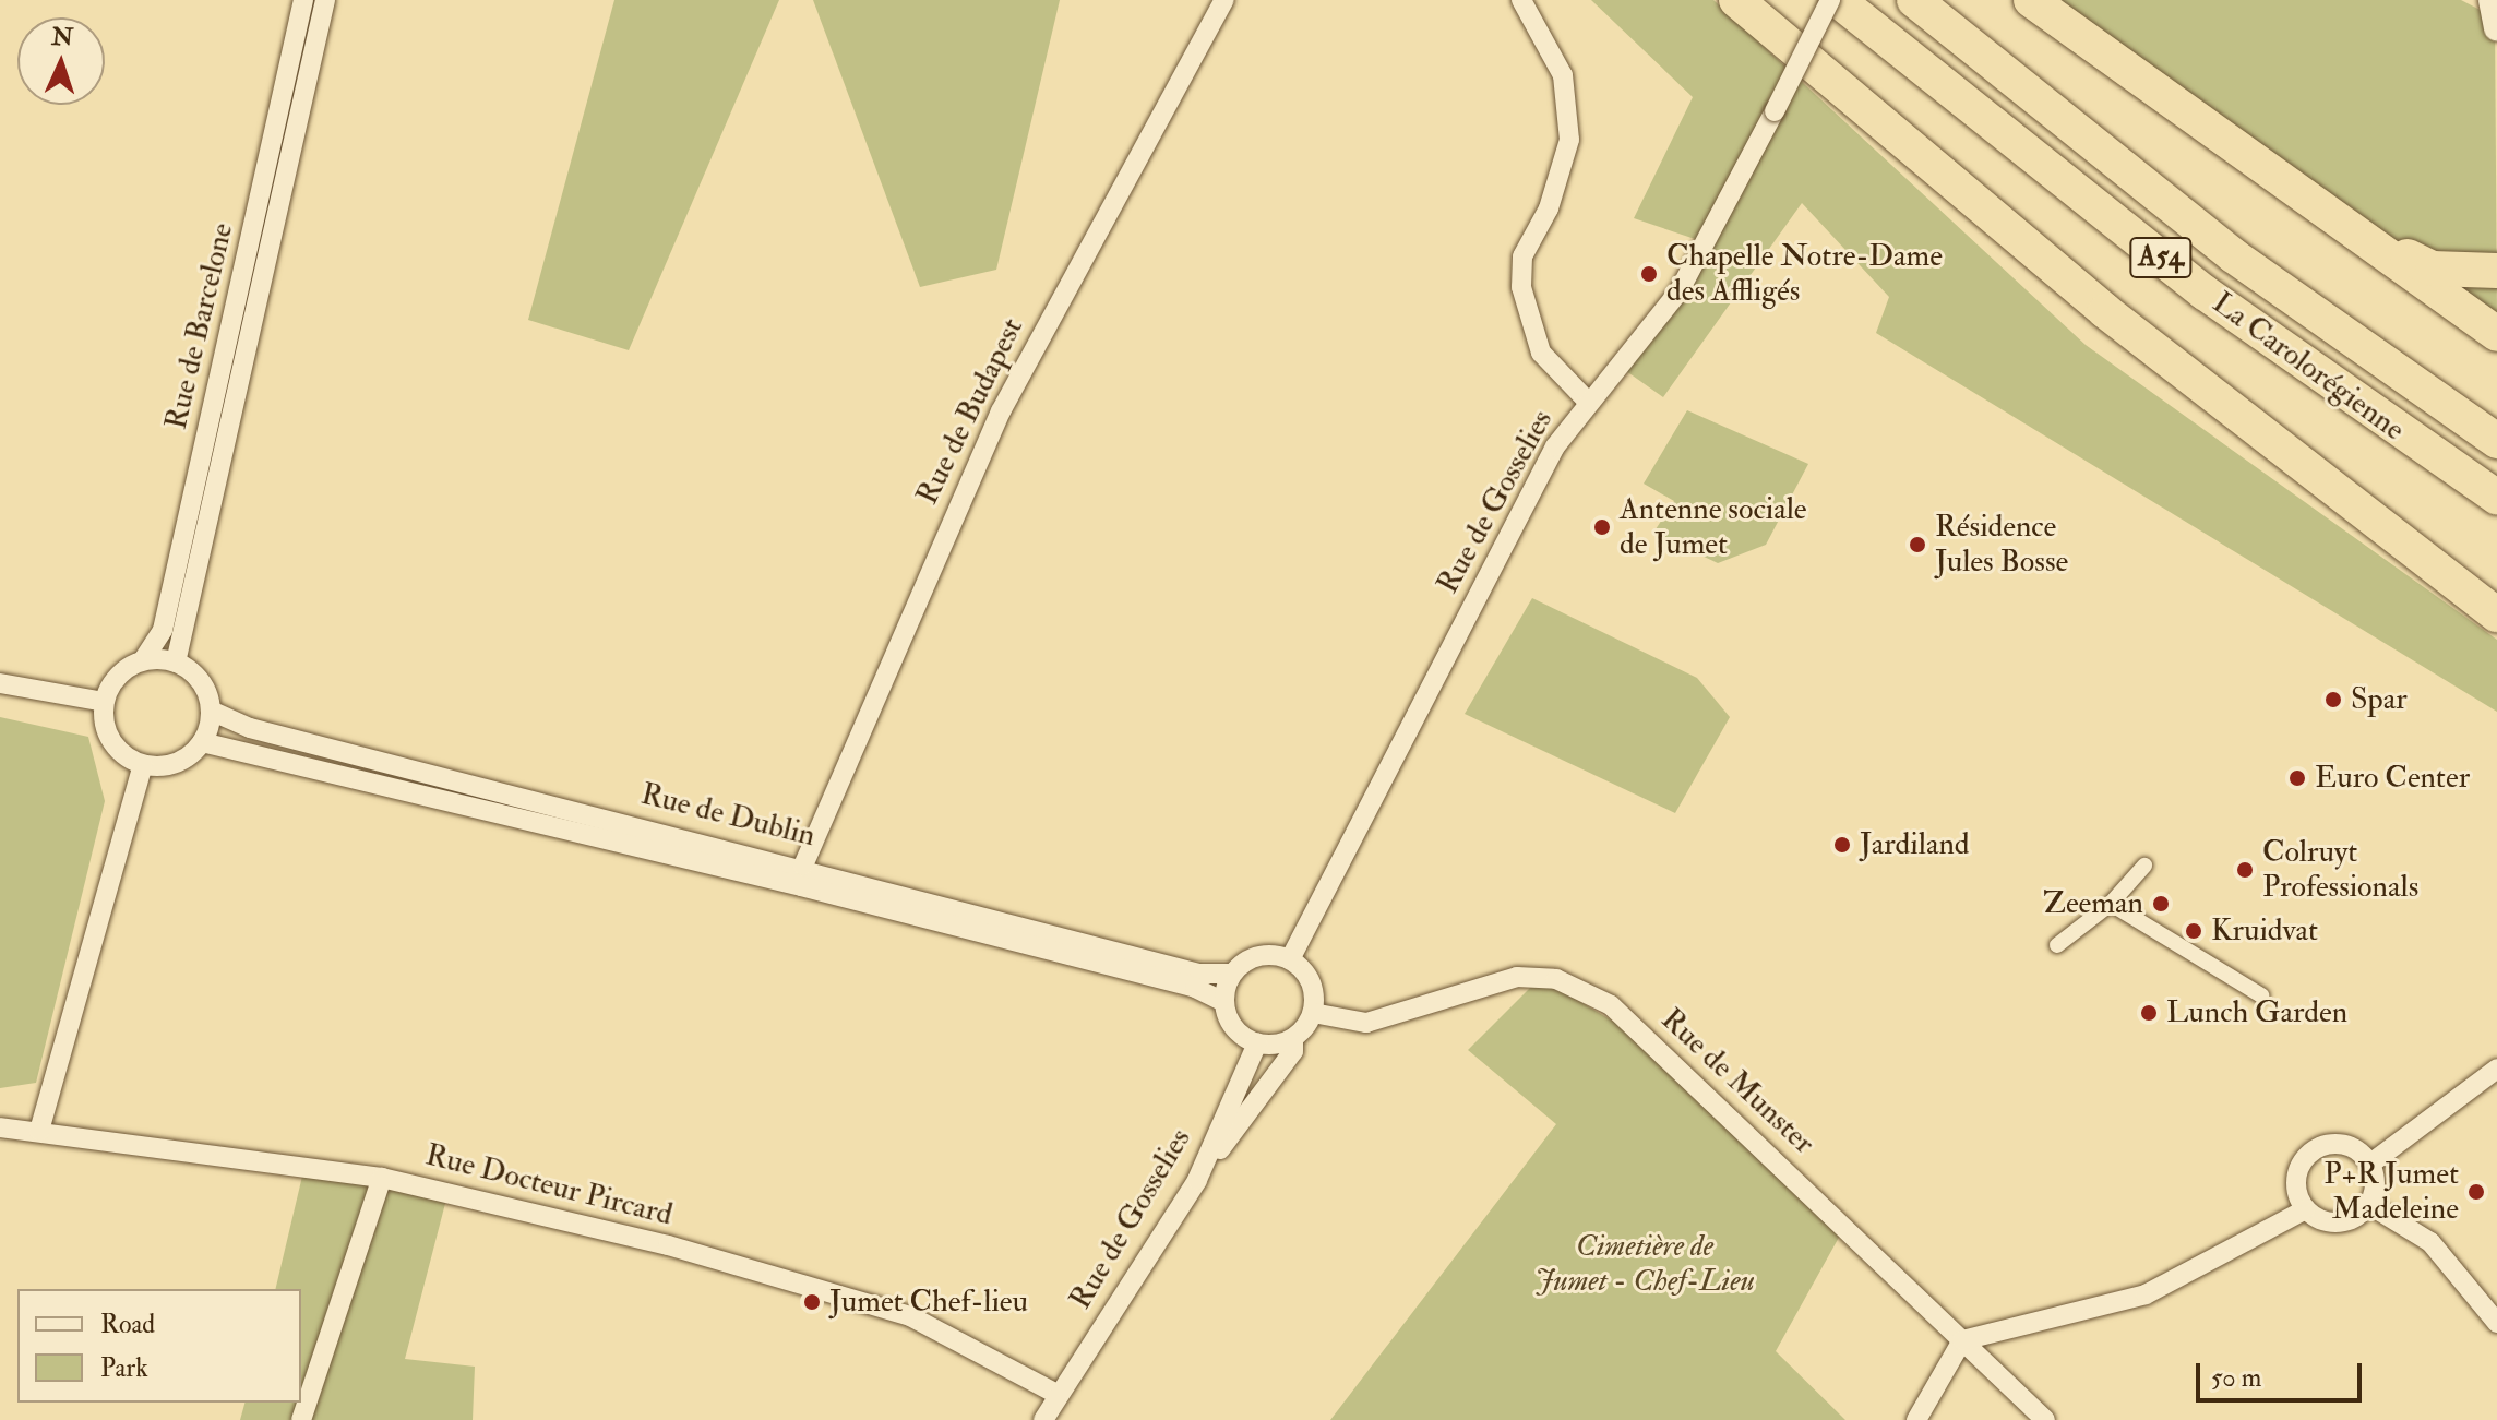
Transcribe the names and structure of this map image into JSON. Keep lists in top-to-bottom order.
{
  "streets": {
    "highway": ["A54", "La Carolorégienne"],
    "street": [
      "Rue de Barcelone",
      "Rue de Budapest",
      "Rue de Gosselies",
      "Rue de Dublin",
      "Rue de Munster",
      "Rue Docteur Pircard"
    ]
  },
  "crossings": [
    ["Rue de Barcelone", "Rue de Dublin"],
    ["Rue de Budapest", "Rue de Dublin"],
    ["Rue de Gosselies", "Rue de Dublin"],
    ["Rue de Gosselies", "Rue de Munster"],
    ["Rue de Gosselies", "Rue Docteur Pircard"],
    ["Rue de Dublin", "Rue de Munster"]
  ],
  "parks": ["Cimetière de Jumet - Chef-Lieu"],
  "places": [
    "Chapelle Notre-Dame des Affligés",
    "Antenne sociale de Jumet",
    "Résidence Jules Bosse",
    "Spar",
    "Euro Center",
    "Jardiland",
    "Colruyt Professionals",
    "Zeeman",
    "Kruidvat",
    "Lunch Garden",
    "P+R Jumet Madeleine",
    "Jumet Chef-lieu"
  ],
  "legend": ["Road", "Park"],
  "scale_bar": "50 m",
  "north": "top"
}
